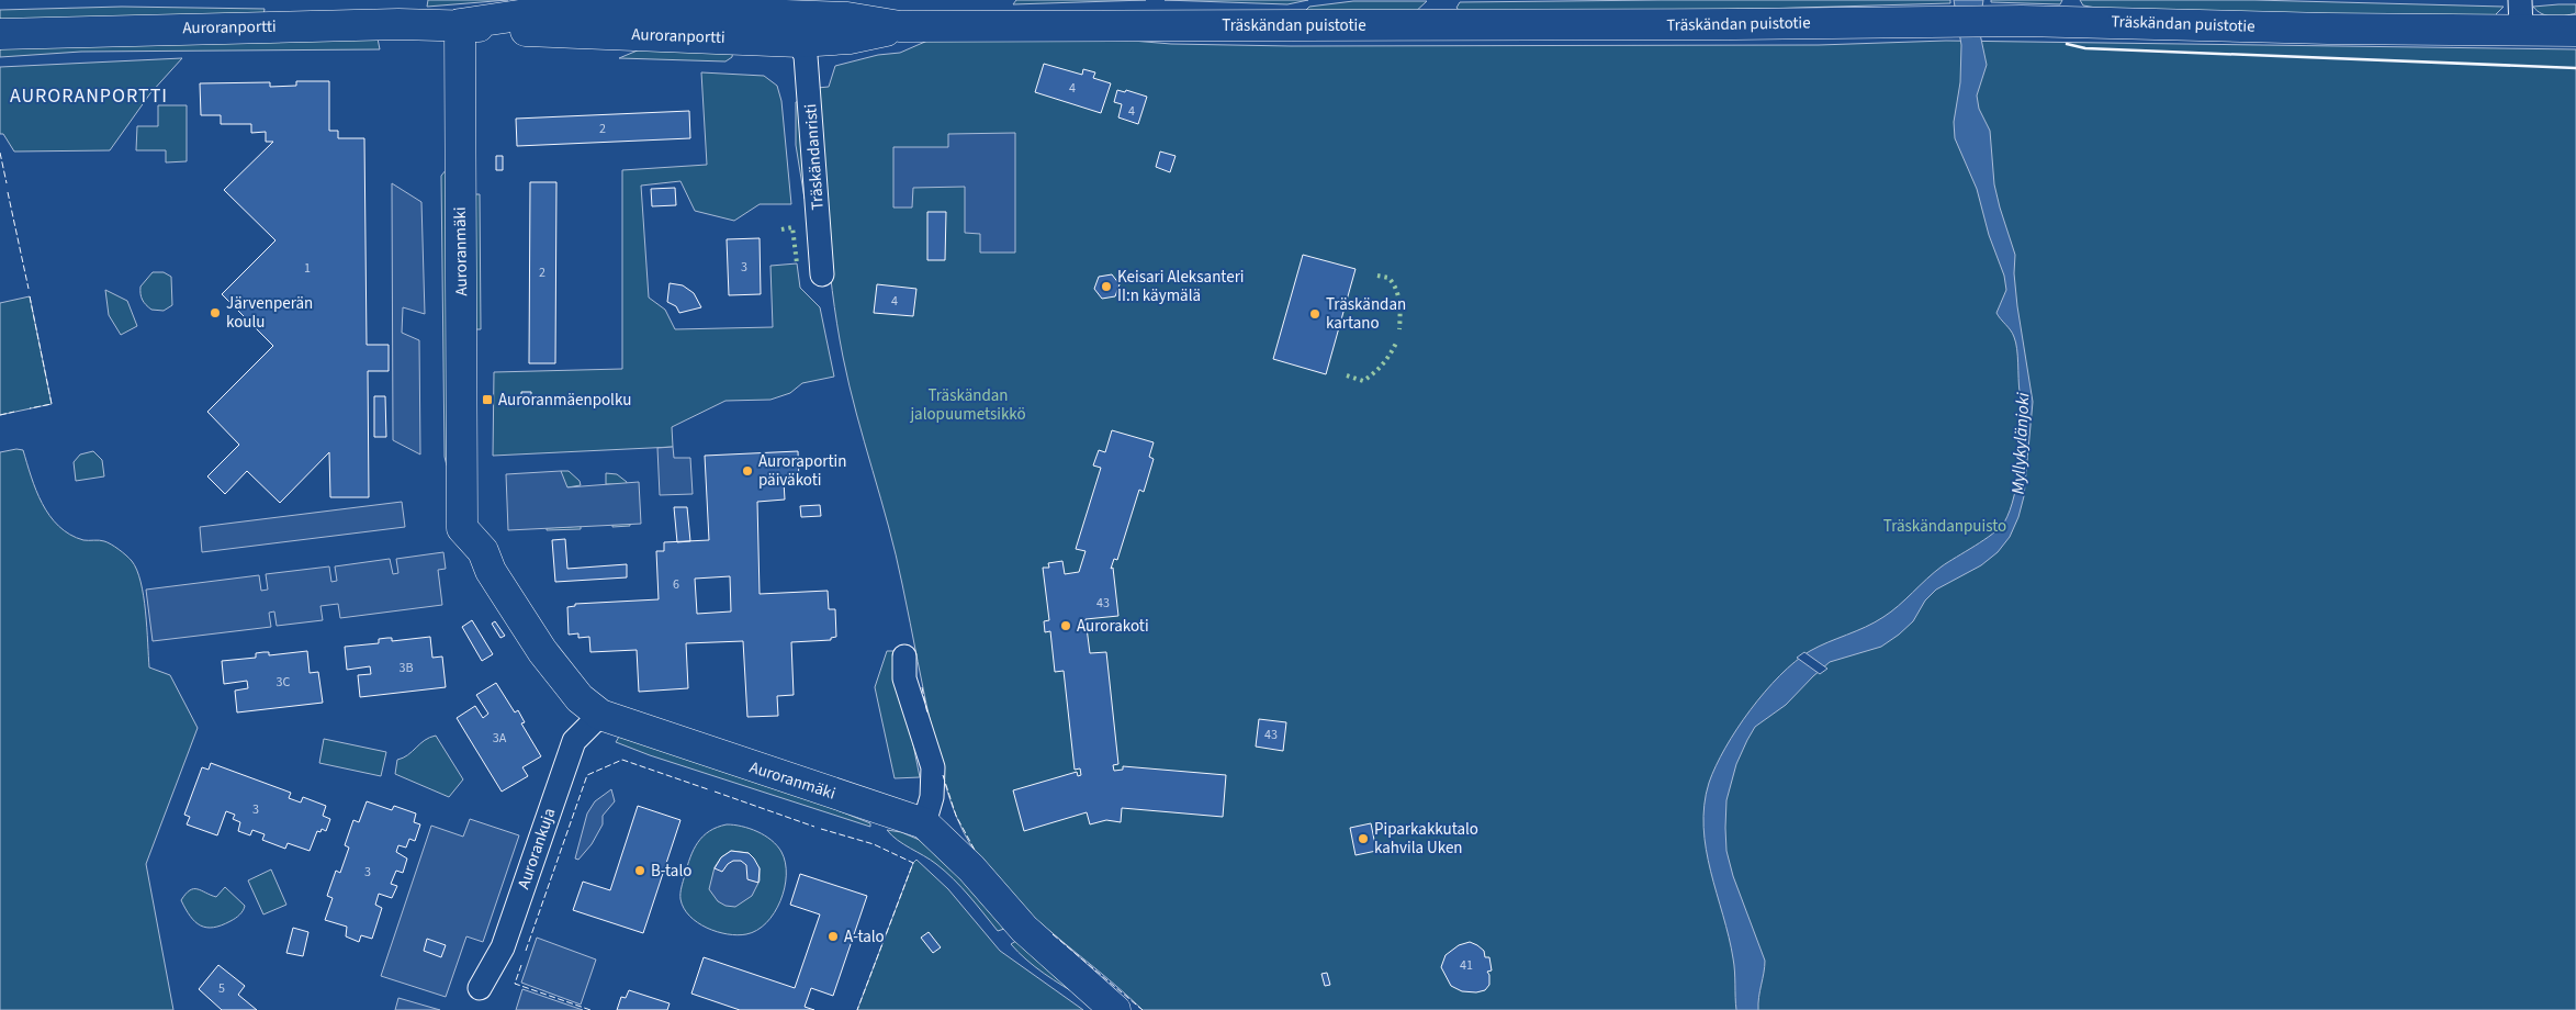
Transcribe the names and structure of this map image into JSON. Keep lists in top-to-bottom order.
{
  "streets": {
    "main road": ["Träskändan puistotie", "Auroranportti", "Auroranmäki"],
    "street": ["Träskändanristi", "Aurorankuja"]
  },
  "crossings": [
    ["Träskändan puistotie", "Auroranportti"],
    ["Träskändan puistotie", "Träskändanristi"],
    ["Auroranportti", "Träskändanristi"],
    ["Auroranportti", "Auroranmäki"],
    ["Auroranmäki", "Aurorankuja"]
  ],
  "districts": ["AURORANPORTTI"],
  "water": ["Myllykylänjoki"],
  "parks": ["Träskändan jalopuumetsikkö", "Träskändanpuisto"],
  "places": {
    "other": [
      "Keisari Aleksanteri II:n käymälä",
      "Järvenperän koulu",
      "Träskändan kartano",
      "Auroraportin päiväkoti",
      "Aurorakoti",
      "Piparkakkutalo kahvila Uken",
      "B-talo",
      "A-talo"
    ],
    "transit": ["Auroranmäenpolku"]
  },
  "house_numbers": [
    "4",
    "4",
    "2",
    "3",
    "1",
    "2",
    "4",
    "6",
    "43",
    "3B",
    "3C",
    "43",
    "3A",
    "3",
    "3",
    "41",
    "5"
  ]
}
